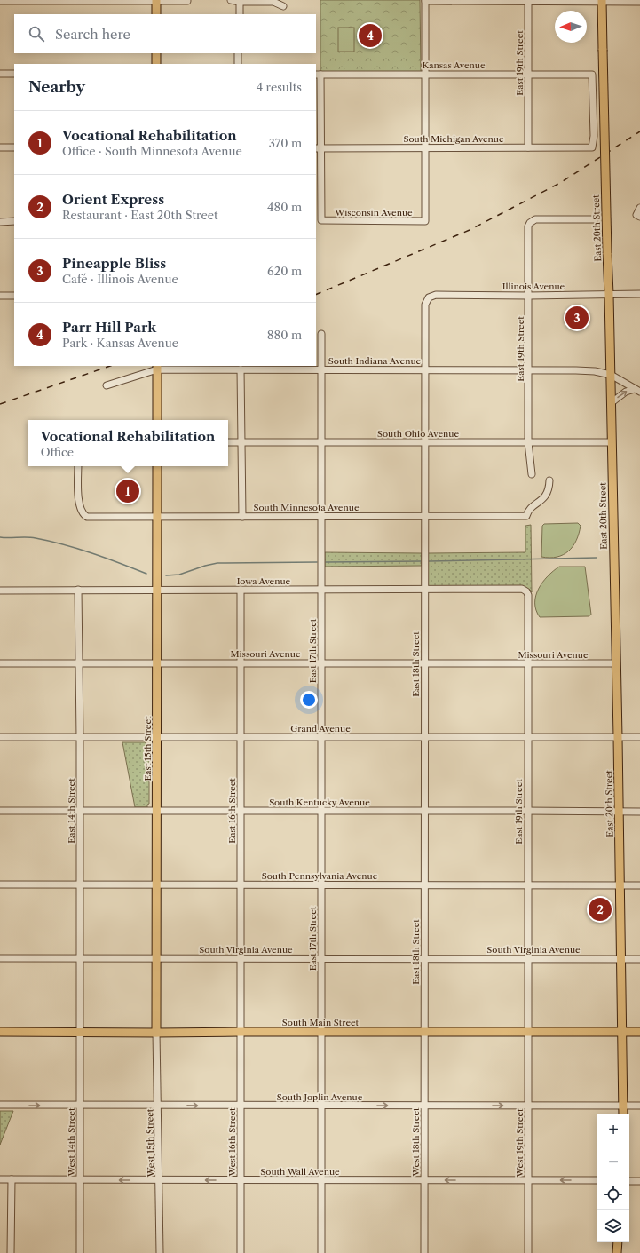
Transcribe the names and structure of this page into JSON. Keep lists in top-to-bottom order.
{
  "streets": {
    "main road": ["East 20th Street", "East 15th Street", "South Main Street"],
    "street": [
      "East 19th Street",
      "Kansas Avenue",
      "South Michigan Avenue",
      "Wisconsin Avenue",
      "Illinois Avenue",
      "South Indiana Avenue",
      "South Ohio Avenue",
      "South Minnesota Avenue",
      "Iowa Avenue",
      "East 17th Street",
      "Missouri Avenue",
      "East 18th Street",
      "Grand Avenue",
      "South Kentucky Avenue",
      "East 14th Street",
      "East 16th Street",
      "South Pennsylvania Avenue",
      "South Virginia Avenue",
      "South Joplin Avenue",
      "West 14th Street",
      "West 16th Street",
      "West 18th Street",
      "West 15th Street",
      "West 19th Street",
      "South Wall Avenue"
    ]
  },
  "crossings": [
    ["East 19th Street", "Kansas Avenue"],
    ["East 19th Street", "South Michigan Avenue"],
    ["East 19th Street", "Illinois Avenue"],
    ["East 19th Street", "South Indiana Avenue"],
    ["East 19th Street", "South Ohio Avenue"],
    ["East 19th Street", "Iowa Avenue"],
    ["East 19th Street", "Missouri Avenue"],
    ["East 19th Street", "Grand Avenue"],
    ["East 19th Street", "South Kentucky Avenue"],
    ["East 19th Street", "South Pennsylvania Avenue"],
    ["East 19th Street", "South Virginia Avenue"],
    ["East 19th Street", "South Main Street"],
    ["East 19th Street", "West 19th Street"],
    ["Kansas Avenue", "South Michigan Avenue"],
    ["South Michigan Avenue", "Wisconsin Avenue"],
    ["East 20th Street", "Illinois Avenue"],
    ["East 20th Street", "South Indiana Avenue"],
    ["East 20th Street", "South Ohio Avenue"],
    ["East 20th Street", "Missouri Avenue"],
    ["East 20th Street", "Grand Avenue"],
    ["East 20th Street", "South Kentucky Avenue"],
    ["East 20th Street", "South Pennsylvania Avenue"],
    ["East 20th Street", "South Virginia Avenue"],
    ["East 20th Street", "South Main Street"],
    ["East 20th Street", "South Joplin Avenue"],
    ["Illinois Avenue", "East 18th Street"],
    ["South Indiana Avenue", "East 17th Street"],
    ["South Indiana Avenue", "East 18th Street"],
    ["South Ohio Avenue", "East 17th Street"],
    ["South Ohio Avenue", "East 18th Street"],
    ["South Minnesota Avenue", "East 17th Street"],
    ["South Minnesota Avenue", "East 18th Street"],
    ["South Minnesota Avenue", "East 15th Street"],
    ["Iowa Avenue", "East 17th Street"],
    ["Iowa Avenue", "East 18th Street"],
    ["Iowa Avenue", "East 15th Street"],
    ["Iowa Avenue", "East 14th Street"],
    ["Iowa Avenue", "East 16th Street"],
    ["East 17th Street", "Missouri Avenue"],
    ["East 17th Street", "Grand Avenue"],
    ["East 17th Street", "South Kentucky Avenue"],
    ["East 17th Street", "South Pennsylvania Avenue"],
    ["East 17th Street", "South Virginia Avenue"],
    ["East 17th Street", "South Main Street"],
    ["East 17th Street", "South Joplin Avenue"],
    ["East 17th Street", "South Wall Avenue"],
    ["Missouri Avenue", "East 18th Street"],
    ["Missouri Avenue", "East 15th Street"],
    ["Missouri Avenue", "East 14th Street"],
    ["Missouri Avenue", "East 16th Street"],
    ["East 18th Street", "Grand Avenue"],
    ["East 18th Street", "South Kentucky Avenue"],
    ["East 18th Street", "South Pennsylvania Avenue"],
    ["East 18th Street", "South Virginia Avenue"],
    ["East 18th Street", "South Main Street"],
    ["East 18th Street", "West 18th Street"],
    ["Grand Avenue", "East 15th Street"],
    ["Grand Avenue", "East 14th Street"],
    ["Grand Avenue", "East 16th Street"],
    ["East 15th Street", "South Kentucky Avenue"],
    ["East 15th Street", "South Pennsylvania Avenue"],
    ["East 15th Street", "South Virginia Avenue"],
    ["East 15th Street", "South Main Street"],
    ["East 15th Street", "West 15th Street"],
    ["South Kentucky Avenue", "East 14th Street"],
    ["South Kentucky Avenue", "East 16th Street"],
    ["East 14th Street", "South Pennsylvania Avenue"],
    ["East 14th Street", "South Virginia Avenue"],
    ["East 14th Street", "South Main Street"],
    ["East 14th Street", "West 14th Street"],
    ["East 16th Street", "South Pennsylvania Avenue"],
    ["East 16th Street", "South Virginia Avenue"],
    ["East 16th Street", "South Main Street"],
    ["East 16th Street", "West 16th Street"],
    ["South Main Street", "West 14th Street"],
    ["South Main Street", "West 16th Street"],
    ["South Main Street", "West 18th Street"],
    ["South Main Street", "West 15th Street"],
    ["South Main Street", "West 19th Street"],
    ["South Joplin Avenue", "West 14th Street"],
    ["South Joplin Avenue", "West 16th Street"],
    ["South Joplin Avenue", "West 18th Street"],
    ["South Joplin Avenue", "West 15th Street"],
    ["South Joplin Avenue", "West 19th Street"],
    ["West 14th Street", "South Wall Avenue"],
    ["West 16th Street", "South Wall Avenue"],
    ["West 18th Street", "South Wall Avenue"],
    ["West 15th Street", "South Wall Avenue"],
    ["West 19th Street", "South Wall Avenue"]
  ],
  "one_way": ["South Joplin Avenue", "South Wall Avenue"],
  "north": "left",
  "page": {
    "search": "Search here",
    "pins": [
      "4",
      "3",
      "1",
      "2"
    ],
    "heading": ["Nearby", "4 results"],
    "list": [
      {
        "mark": "1",
        "name": "Vocational Rehabilitation",
        "note": "Office · South Minnesota Avenue",
        "value": "370 m"
      },
      {
        "mark": "2",
        "name": "Orient Express",
        "note": "Restaurant · East 20th Street",
        "value": "480 m"
      },
      {
        "mark": "3",
        "name": "Pineapple Bliss",
        "note": "Café · Illinois Avenue",
        "value": "620 m"
      },
      {
        "mark": "4",
        "name": "Parr Hill Park",
        "note": "Park · Kansas Avenue",
        "value": "880 m"
      }
    ],
    "popup": ["Vocational Rehabilitation", "Office"],
    "map_buttons": ["+", "−"]
  }
}
